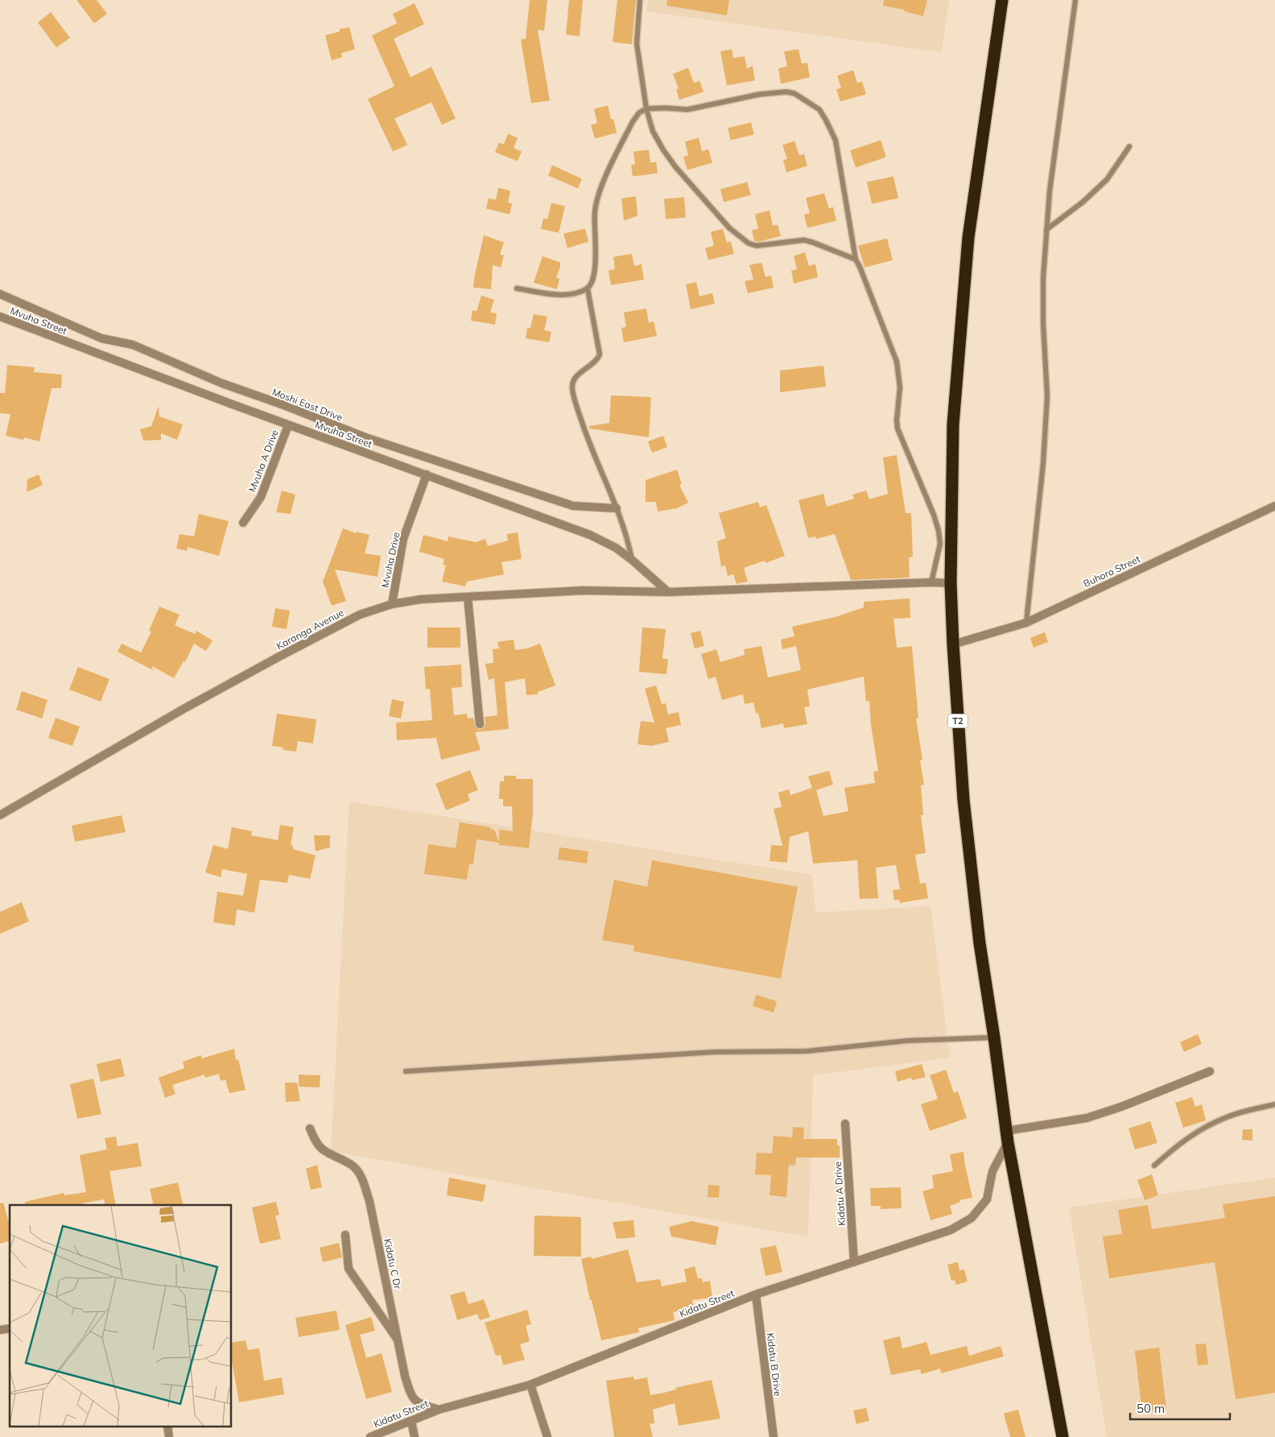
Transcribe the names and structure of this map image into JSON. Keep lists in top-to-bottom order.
{
  "streets": {
    "highway": ["T2"],
    "street": [
      "Mvuha Street",
      "Moshi East Drive",
      "Mvuha A Drive",
      "Mvuha Drive",
      "Buhoro Street",
      "Karanga Avenue",
      "Kidatu A Drive",
      "Kidatu C Dr",
      "Kidatu Street",
      "Kidatu B Drive"
    ]
  },
  "crossings": [
    ["Mvuha Street", "Mvuha A Drive"],
    ["Mvuha Street", "Mvuha Drive"],
    ["Mvuha Street", "Karanga Avenue"],
    ["Mvuha Drive", "Karanga Avenue"],
    ["Buhoro Street", "T2"],
    ["Karanga Avenue", "T2"],
    ["T2", "Kidatu Street"],
    ["Kidatu A Drive", "Kidatu Street"],
    ["Kidatu C Dr", "Kidatu Street"],
    ["Kidatu Street", "Kidatu B Drive"]
  ],
  "scale_bar": "50 m"
}
